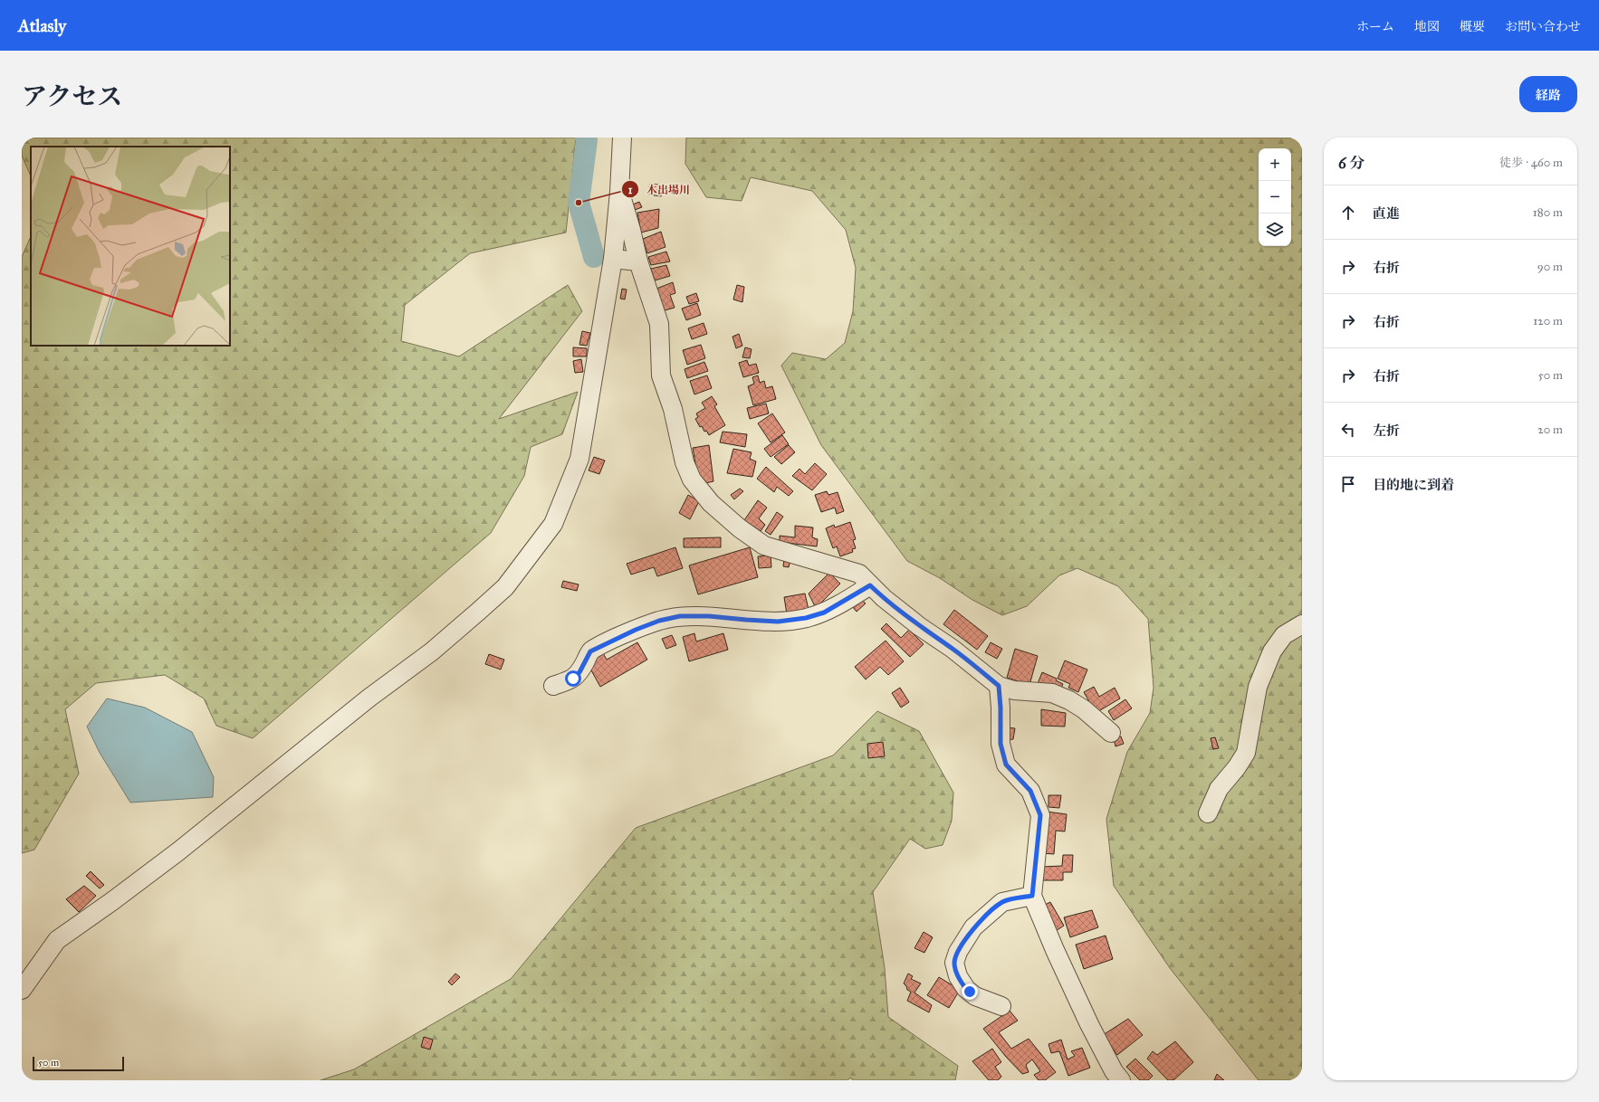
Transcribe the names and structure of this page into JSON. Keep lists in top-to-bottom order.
{
  "places": ["木出場川"],
  "scale_bar": "50 m",
  "page": {
    "header": "Atlasly",
    "nav": [
      "ホーム",
      "地図",
      "概要",
      "お問い合わせ"
    ],
    "title": "アクセス",
    "buttons": "経路",
    "heading": ["6 分", "徒歩 · 460 m"],
    "map_buttons": ["+", "−"],
    "list": [
      ["直進", "180 m"],
      ["右折", "90 m"],
      ["右折", "120 m"],
      ["右折", "50 m"],
      ["左折", "20 m"],
      "目的地に到着"
    ],
    "scale": "50 m"
  }
}
